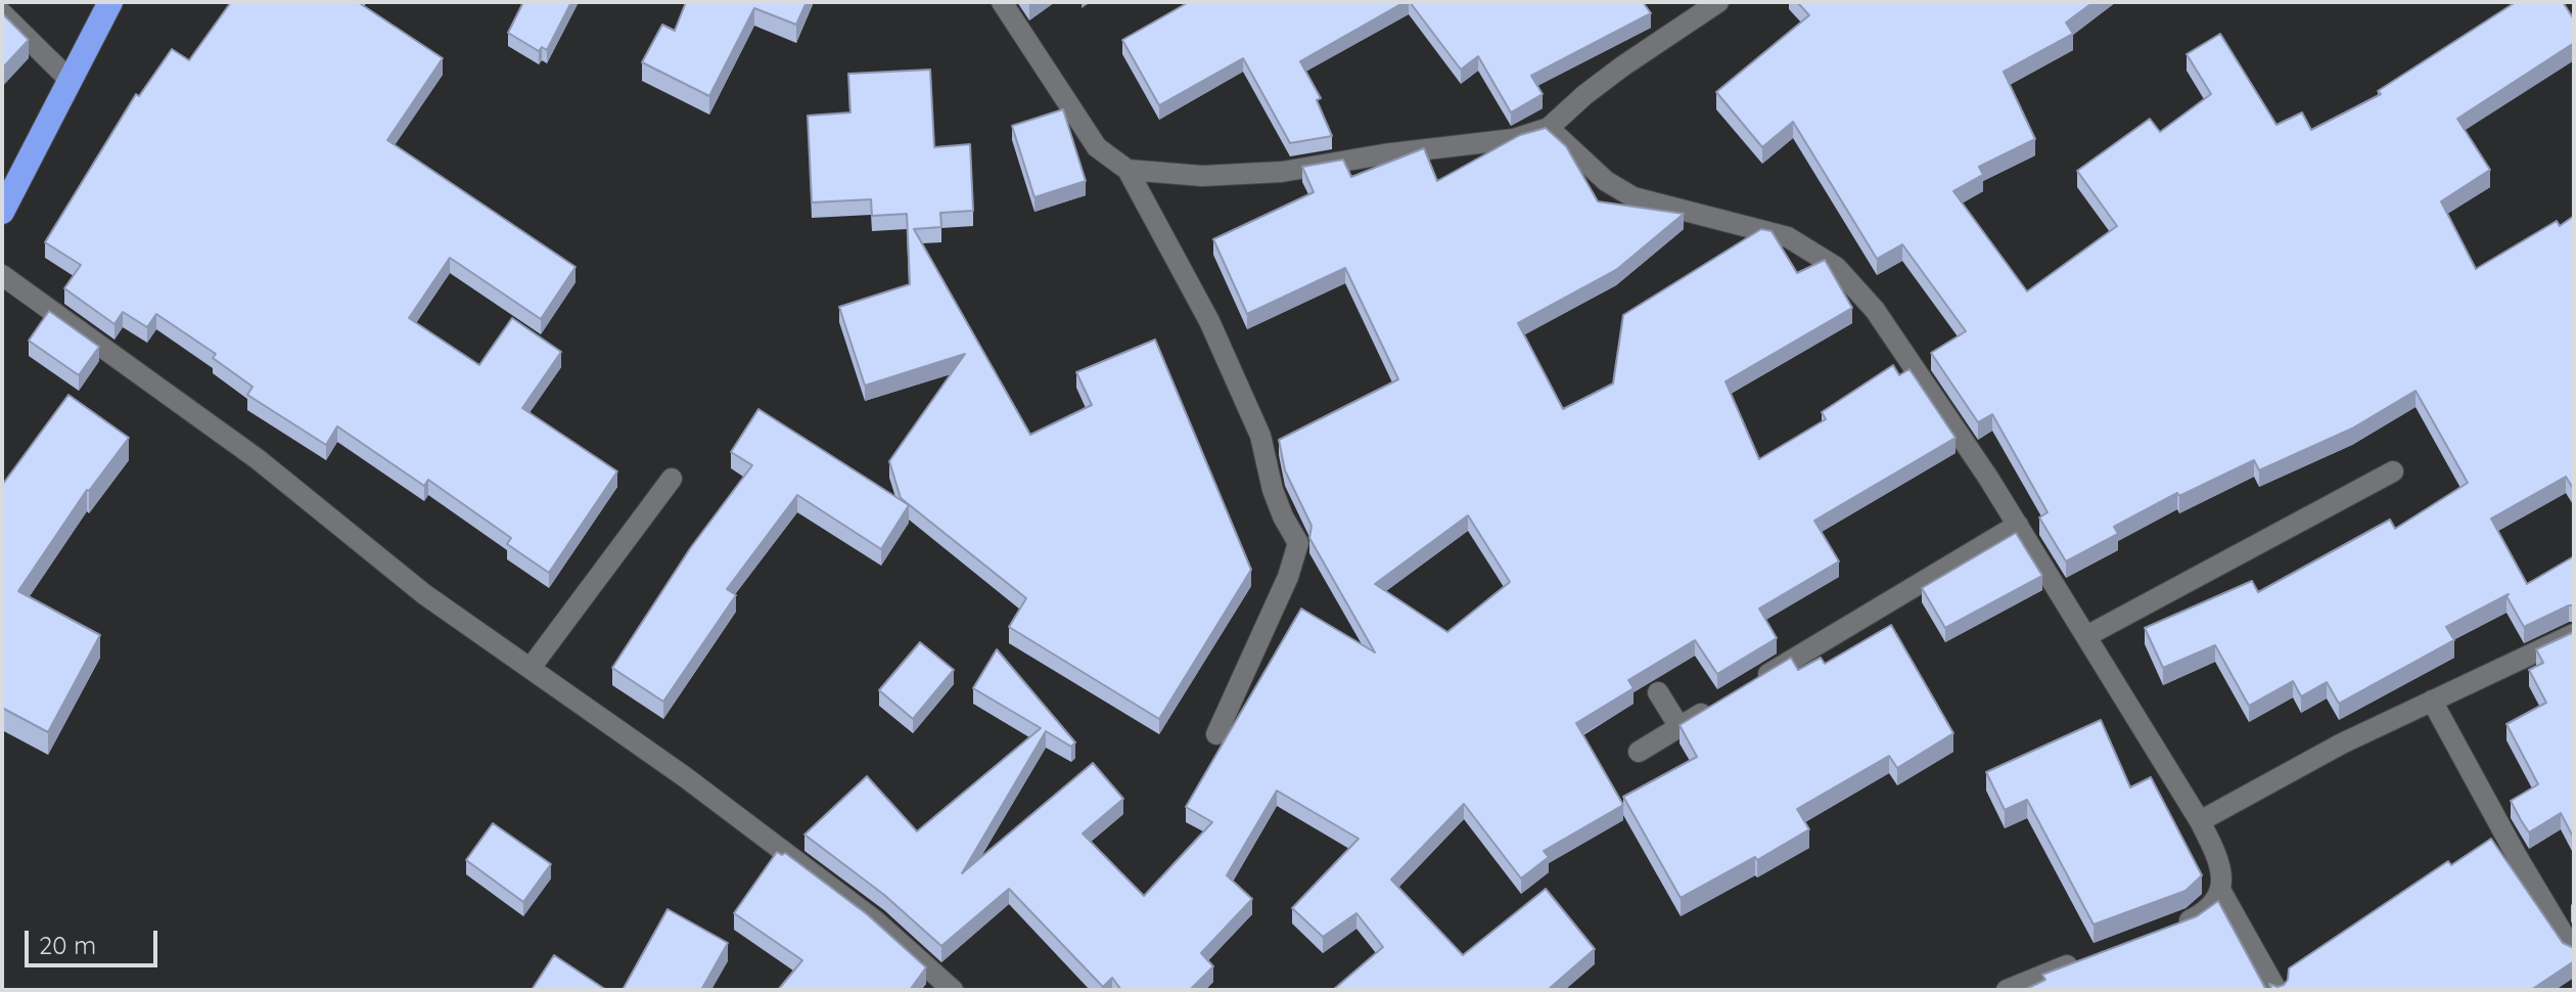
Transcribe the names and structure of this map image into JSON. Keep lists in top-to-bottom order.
{
  "scale_bar": "20 m"
}
